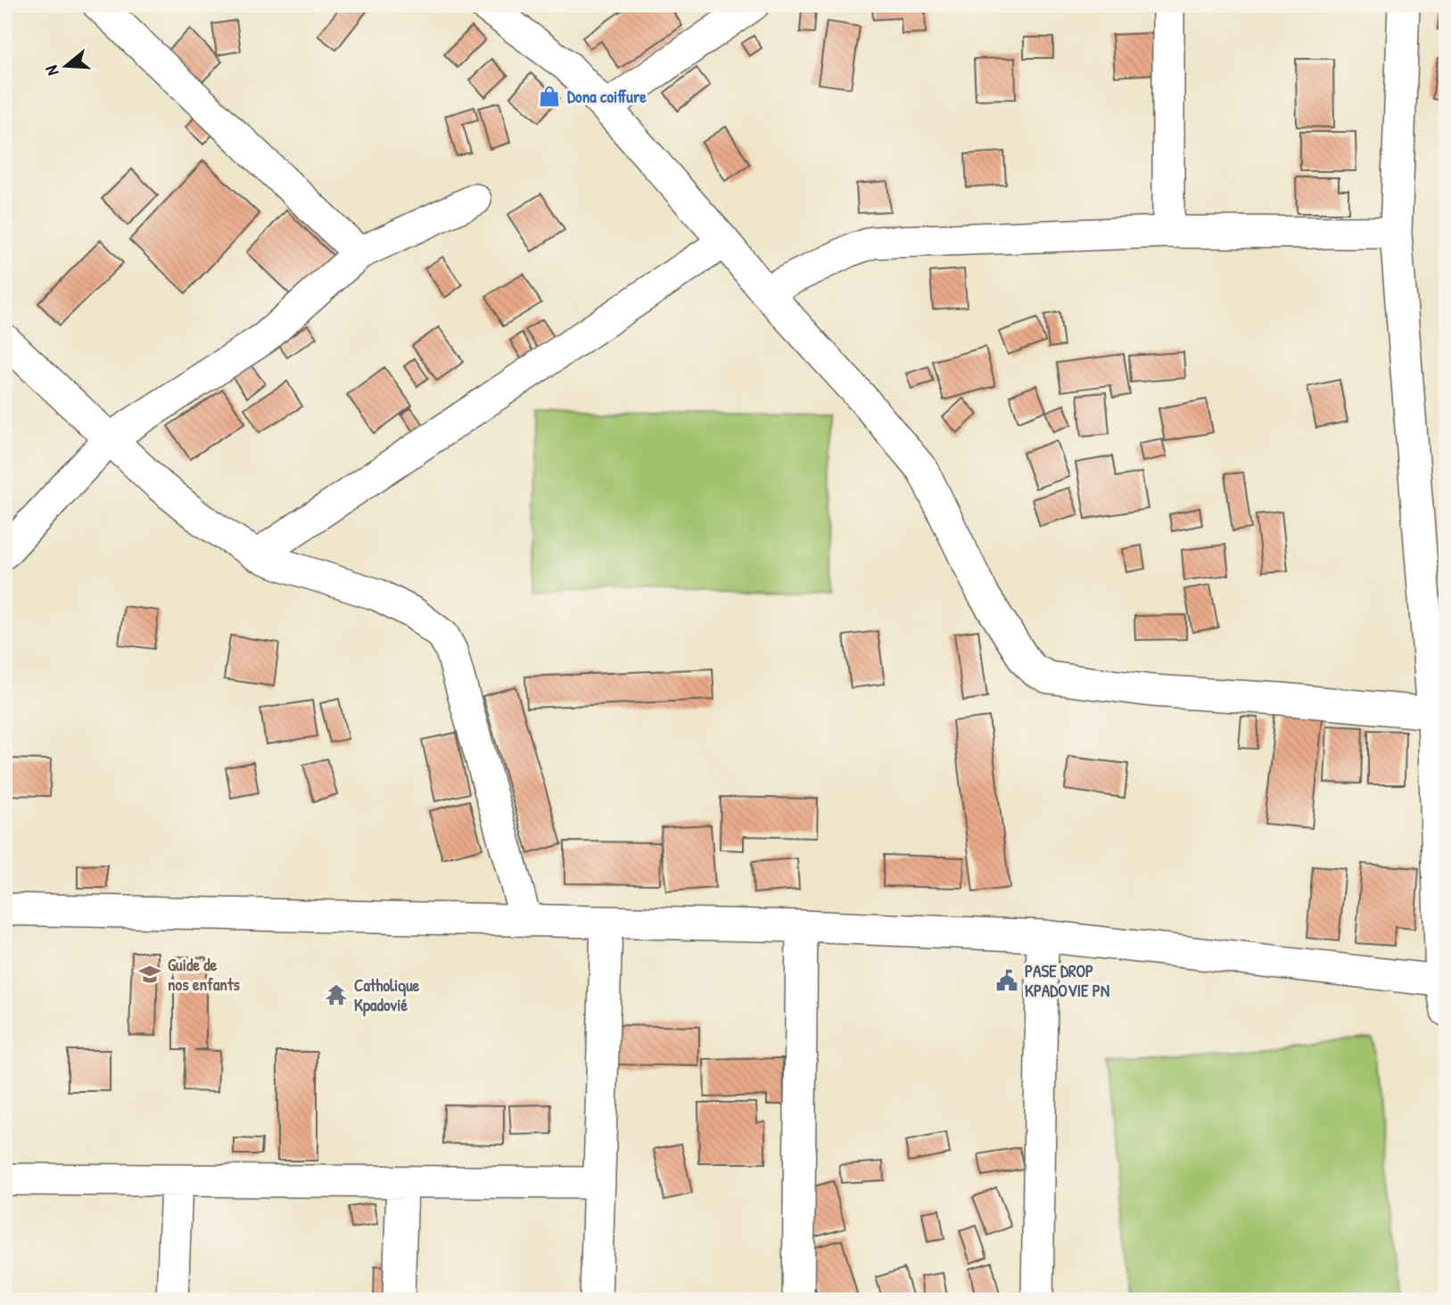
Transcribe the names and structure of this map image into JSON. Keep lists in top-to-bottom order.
{
  "places": {
    "shop": ["Dona coiffure"],
    "school or university": ["Guide de nos enfants"],
    "public building": ["PASE DROP KPADOVIE PN"],
    "temple": ["Catholique Kpadovié"]
  },
  "north": "left"
}
